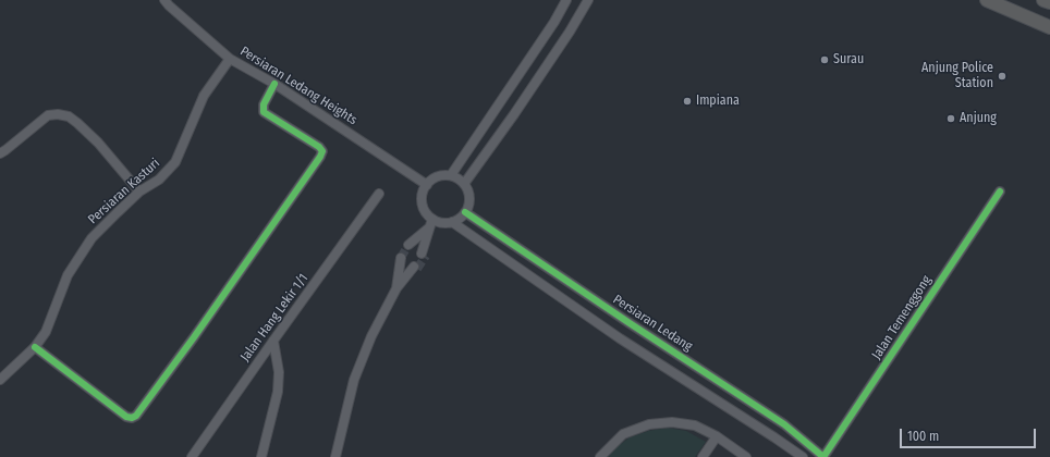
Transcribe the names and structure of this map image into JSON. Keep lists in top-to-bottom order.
{
  "streets": {
    "street": [
      "Persiaran Ledang Heights",
      "Persiaran Kasturi",
      "Jalan Hang Lekir 1/1",
      "Jalan Temenggong",
      "Persiaran Ledang"
    ]
  },
  "crossings": [
    ["Persiaran Ledang Heights", "Persiaran Kasturi"],
    ["Persiaran Ledang Heights", "Persiaran Ledang"],
    ["Jalan Temenggong", "Persiaran Ledang"]
  ],
  "places": [
    "Surau",
    "Anjung Police Station",
    "Impiana",
    "Anjung"
  ],
  "scale_bar": "100 m"
}
